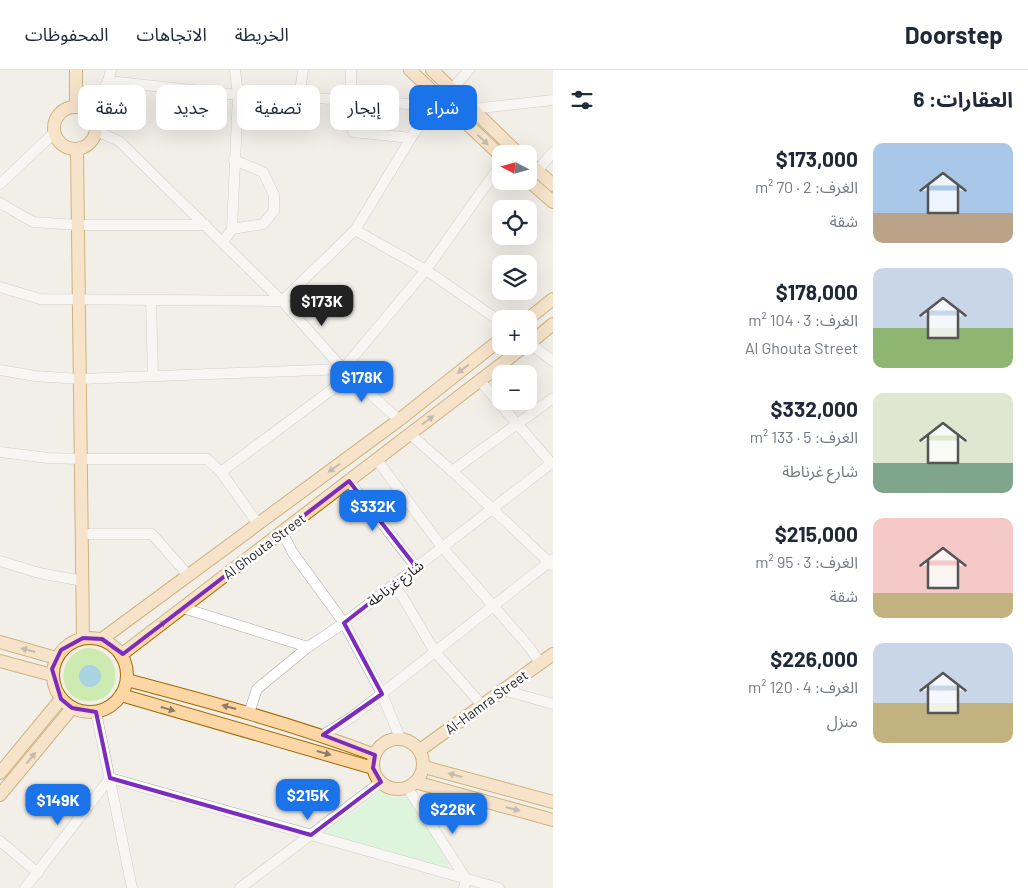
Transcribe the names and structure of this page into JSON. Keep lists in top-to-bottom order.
{
  "streets": {
    "main road": ["Al Ghouta Street", "Al-Hamra Street"],
    "street": ["شارع غرناطة"]
  },
  "north": "left",
  "page": {
    "header": "Doorstep",
    "nav": ["الخريطة", "الاتجاهات", "المحفوظات"],
    "heading": "العقارات: 6",
    "chip": [
      "شراء",
      "إيجار",
      "تصفية",
      "جديد",
      "شقة"
    ],
    "list": [
      {
        "name": "$173,000",
        "note": "الغرف: 2 · 70 m² · شقة"
      },
      {
        "name": "$178,000",
        "note": "الغرف: 3 · 104 m² · Al Ghouta Street"
      },
      {
        "name": "$332,000",
        "note": "الغرف: 5 · 133 m² · شارع غرناطة"
      },
      {
        "name": "$215,000",
        "note": "الغرف: 3 · 95 m² · شقة"
      },
      {
        "name": "$226,000",
        "note": "الغرف: 4 · 120 m² · منزل"
      }
    ],
    "map_buttons": ["+", "−"],
    "price": [
      "$173K",
      "$178K",
      "$332K",
      "$215K",
      "$149K",
      "$226K"
    ]
  }
}
